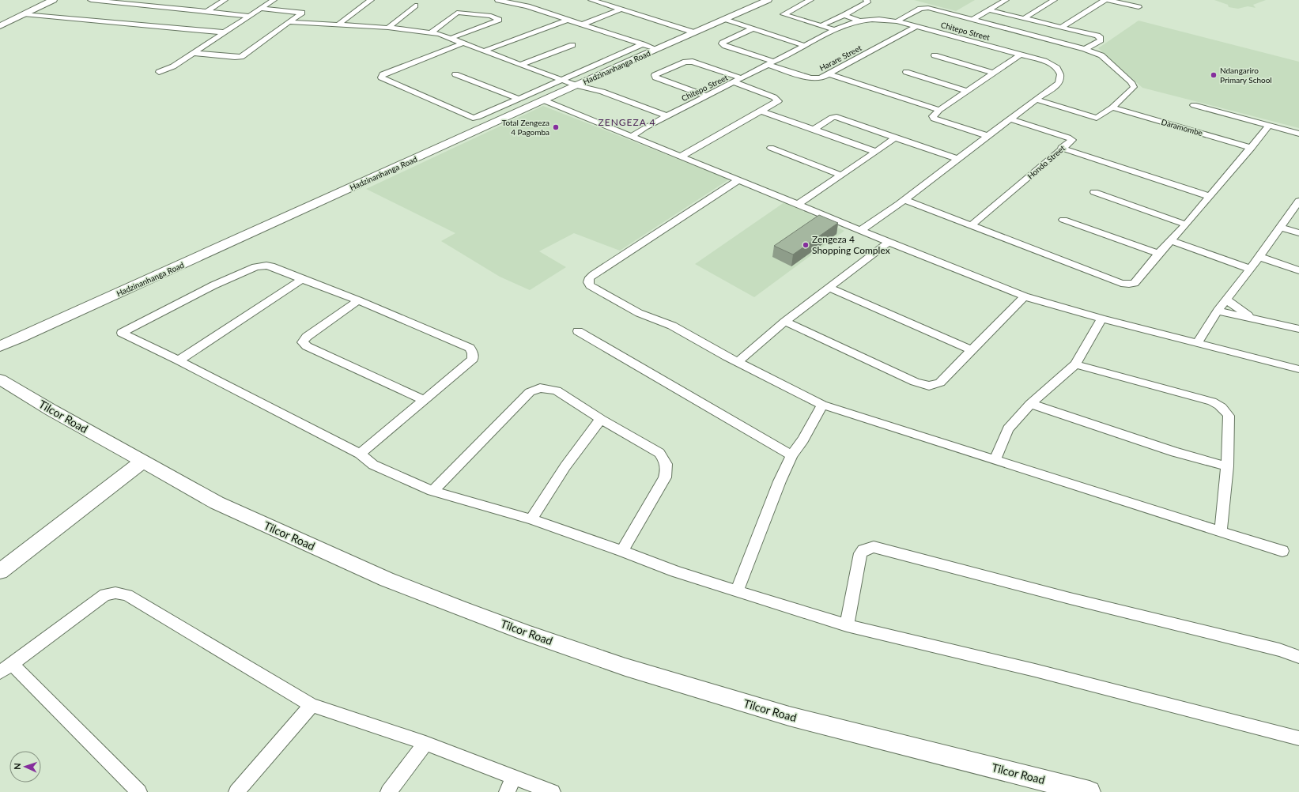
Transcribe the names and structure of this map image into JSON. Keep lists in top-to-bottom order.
{
  "streets": {
    "street": [
      "Chitepo Street",
      "Harare Street",
      "Hadzinanhanga Road",
      "Daramombe",
      "Hondo Street",
      "Tilcor Road"
    ]
  },
  "crossings": [
    ["Chitepo Street", "Harare Street"],
    ["Chitepo Street", "Hondo Street"]
  ],
  "districts": ["ZENGEZA 4"],
  "places": ["Ndangariro Primary School", "Total Zengeza 4 Pagomba", "Zengeza 4 Shopping Complex"],
  "north": "left"
}
